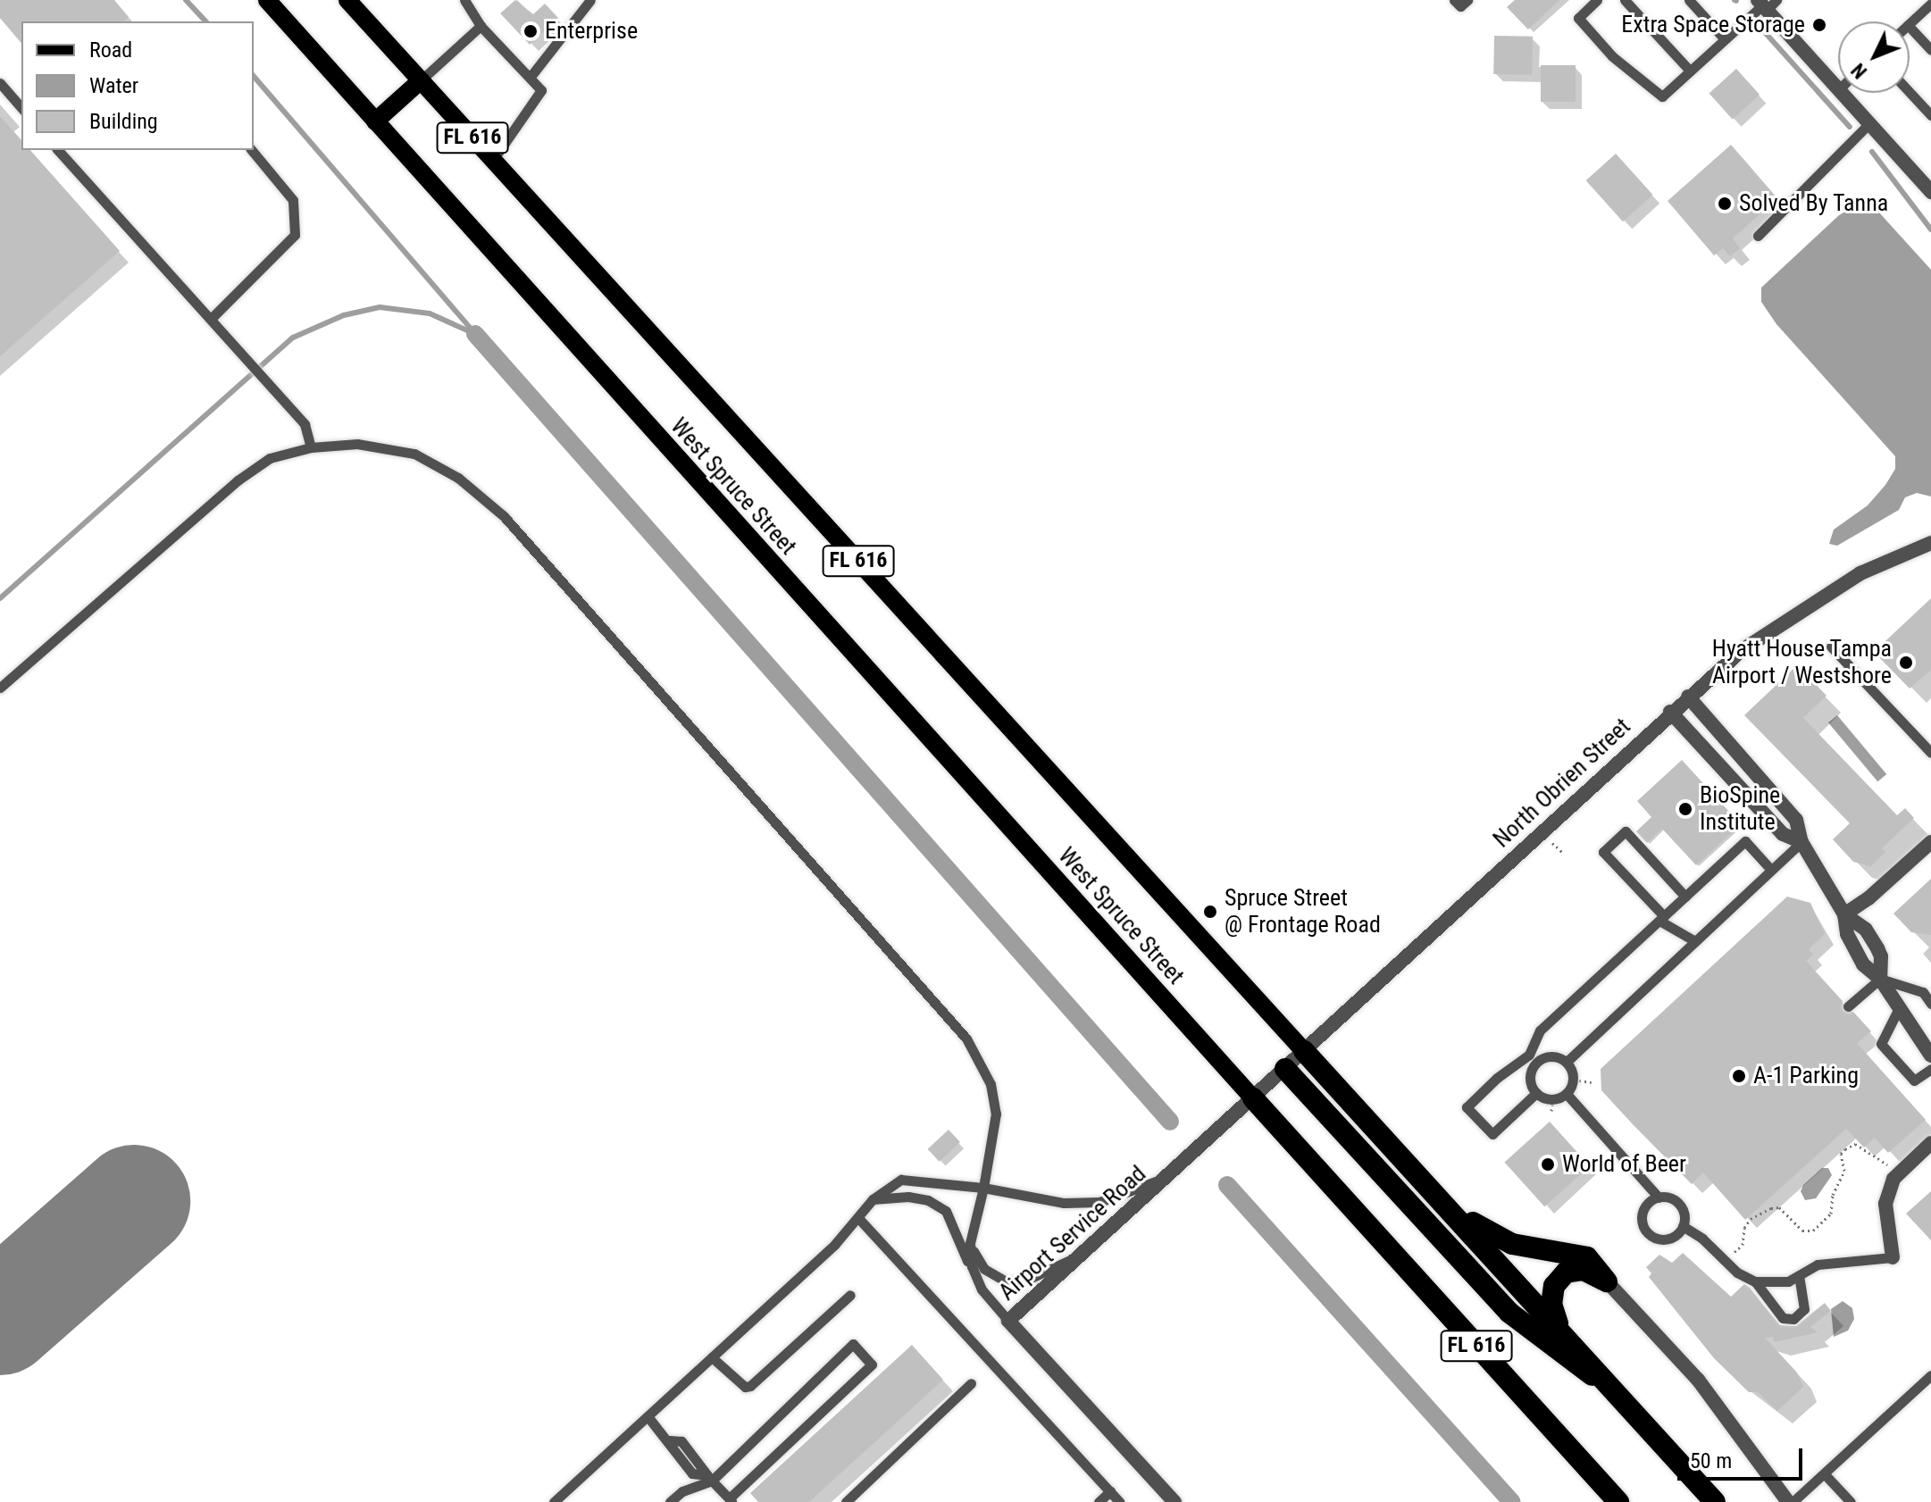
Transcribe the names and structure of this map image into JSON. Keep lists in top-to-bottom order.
{
  "streets": {
    "highway": ["FL 616"],
    "main road": ["West Spruce Street"],
    "street": ["North Obrien Street", "Airport Service Road"]
  },
  "crossings": [
    ["FL 616", "West Spruce Street"],
    ["FL 616", "North Obrien Street"],
    ["FL 616", "Airport Service Road"],
    ["West Spruce Street", "North Obrien Street"],
    ["West Spruce Street", "Airport Service Road"],
    ["North Obrien Street", "Airport Service Road"]
  ],
  "places": [
    "Extra Space Storage",
    "Enterprise",
    "Solved By Tanna",
    "Hyatt House Tampa Airport / Westshore",
    "BioSpine Institute",
    "Spruce Street @ Frontage Road",
    "A-1 Parking",
    "World of Beer"
  ],
  "legend": ["Road", "Water", "Building"],
  "scale_bar": "50 m",
  "north": "bottom left"
}
